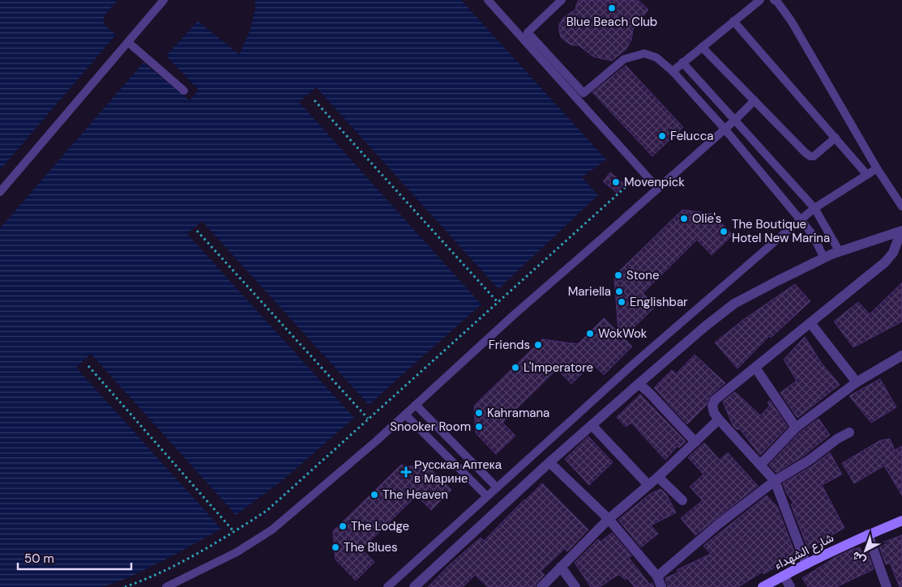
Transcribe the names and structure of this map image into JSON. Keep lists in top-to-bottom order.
{
  "streets": {
    "street": ["شارع الشهداء"]
  },
  "places": {
    "other": [
      "Blue Beach Club",
      "Felucca",
      "Movenpick",
      "Olie's",
      "The Boutique Hotel New Marina",
      "Stone",
      "Mariella",
      "Englishbar",
      "WokWok",
      "Friends",
      "L'Imperatore",
      "Kahramana",
      "Snooker Room",
      "The Heaven",
      "The Lodge",
      "The Blues"
    ],
    "health": ["Русская Аптека в Марине"]
  },
  "scale_bar": "50 m",
  "north": "bottom left"
}
